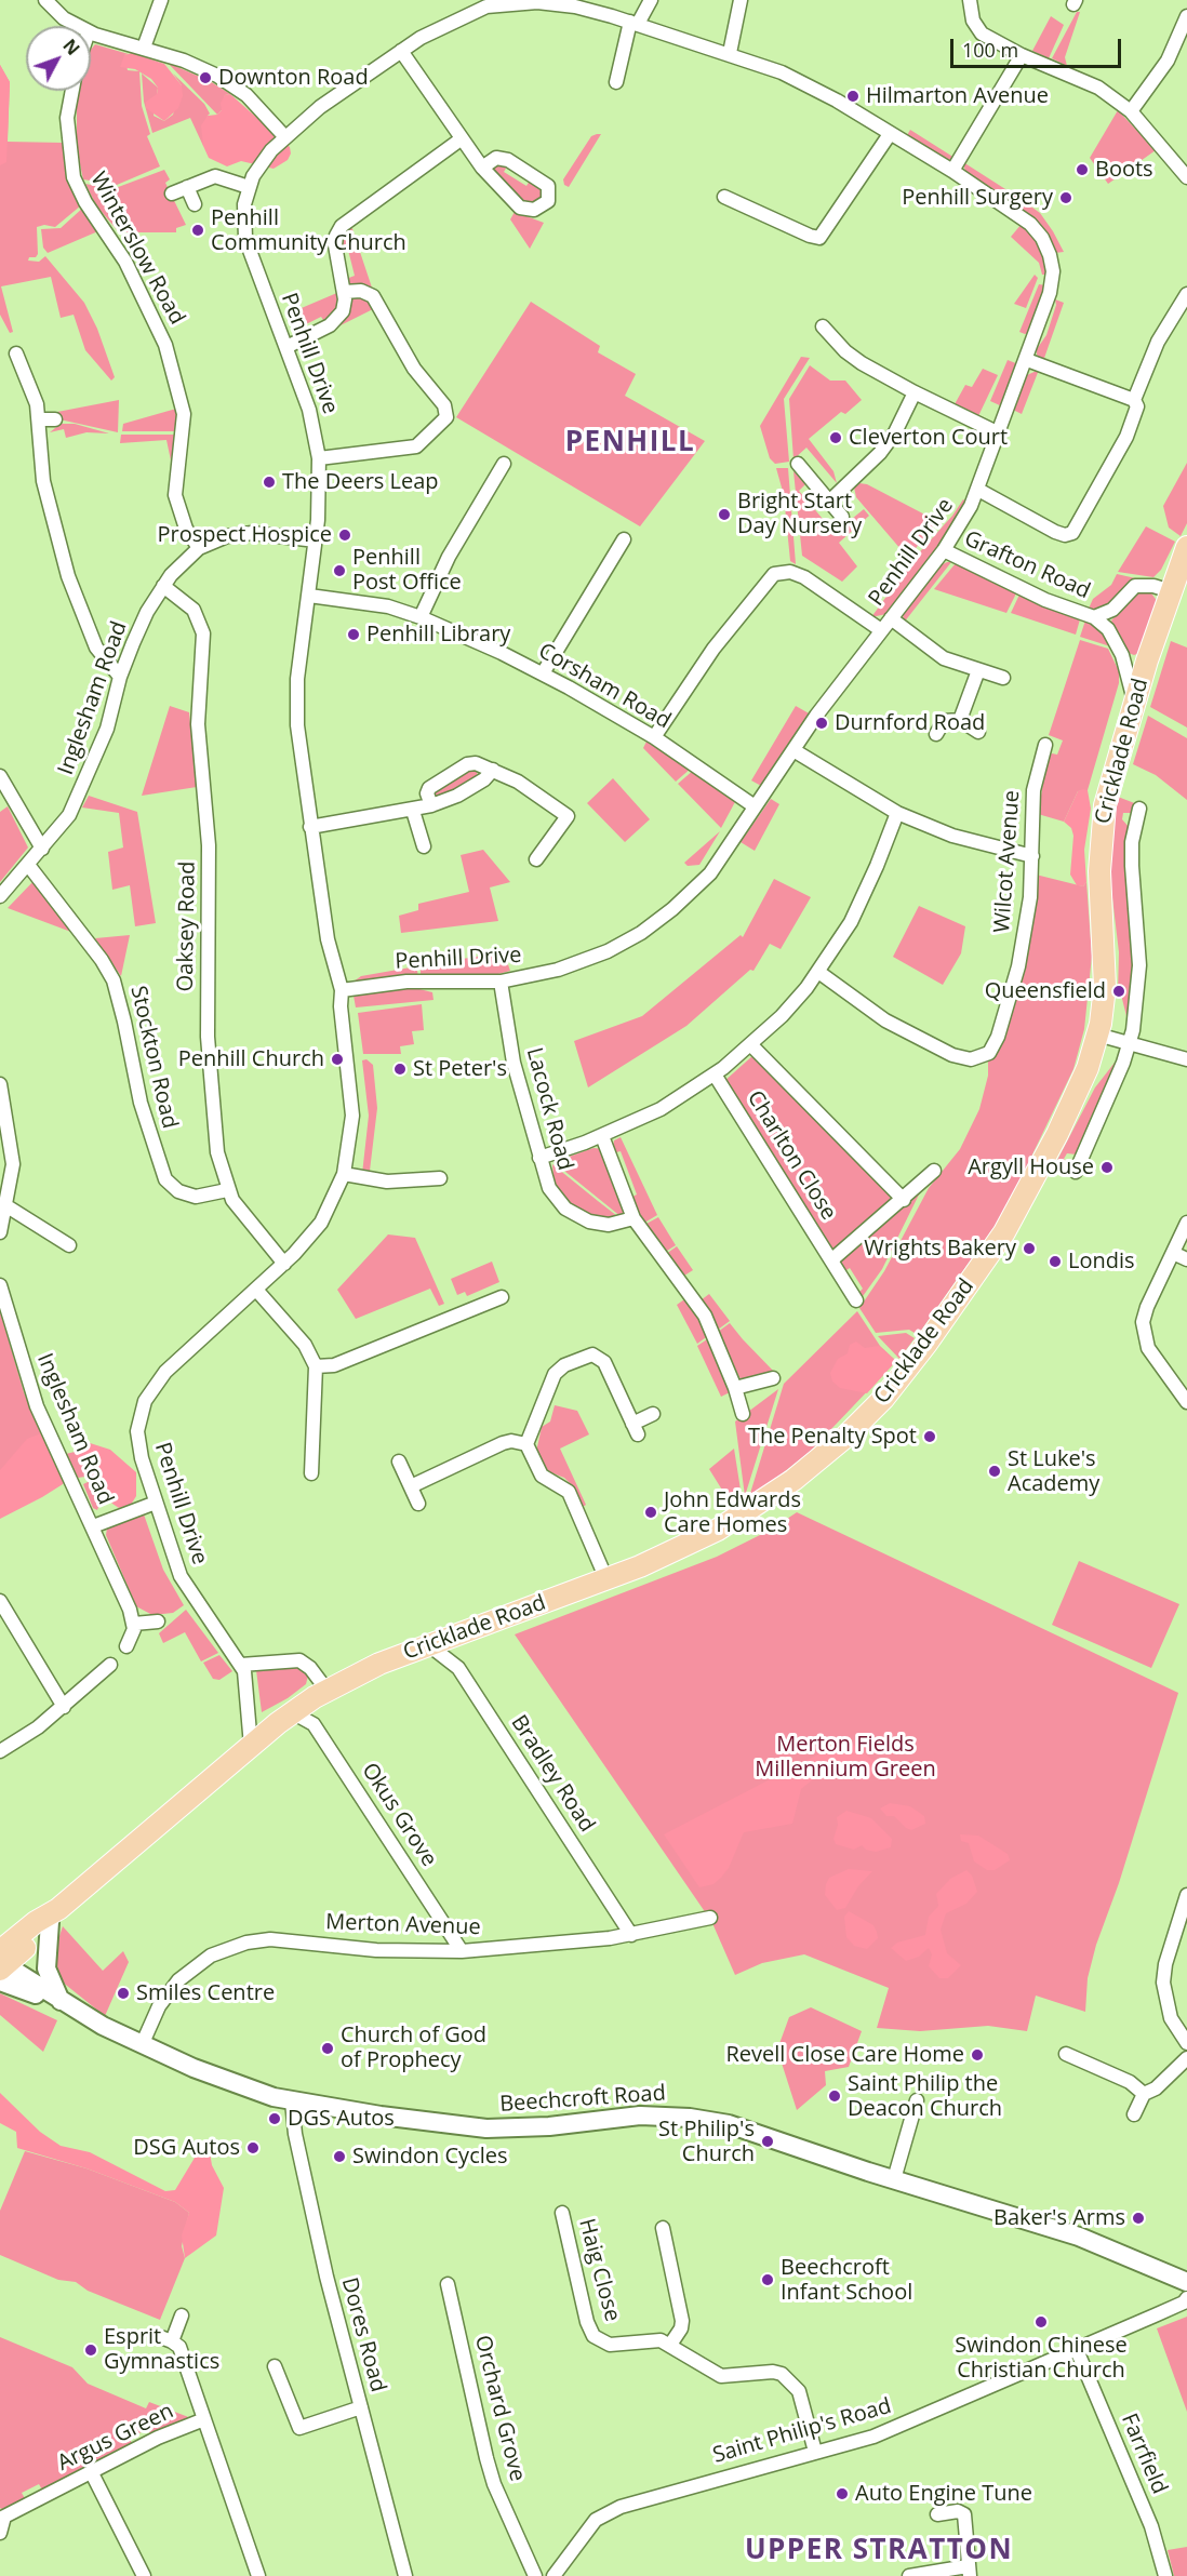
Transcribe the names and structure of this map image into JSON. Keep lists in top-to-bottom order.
{
  "streets": {
    "main road": ["Cricklade Road", "Beechcroft Road"],
    "street": [
      "Winterslow Road",
      "Penhill Drive",
      "Grafton Road",
      "Corsham Road",
      "Inglesham Road",
      "Wilcot Avenue",
      "Oaksey Road",
      "Stockton Road",
      "Lacock Road",
      "Charlton Close",
      "Bradley Road",
      "Okus Grove",
      "Merton Avenue",
      "Haig Close",
      "Dores Road",
      "Orchard Grove",
      "Saint Philip's Road",
      "Argus Green",
      "Farrfield"
    ]
  },
  "crossings": [
    ["Winterslow Road", "Inglesham Road"],
    ["Penhill Drive", "Grafton Road"],
    ["Penhill Drive", "Corsham Road"],
    ["Penhill Drive", "Inglesham Road"],
    ["Penhill Drive", "Cricklade Road"],
    ["Penhill Drive", "Oaksey Road"],
    ["Penhill Drive", "Lacock Road"],
    ["Grafton Road", "Cricklade Road"],
    ["Inglesham Road", "Oaksey Road"],
    ["Inglesham Road", "Stockton Road"],
    ["Cricklade Road", "Bradley Road"],
    ["Cricklade Road", "Okus Grove"],
    ["Cricklade Road", "Beechcroft Road"],
    ["Oaksey Road", "Stockton Road"],
    ["Bradley Road", "Merton Avenue"],
    ["Okus Grove", "Merton Avenue"],
    ["Merton Avenue", "Beechcroft Road"],
    ["Beechcroft Road", "Dores Road"],
    ["Haig Close", "Saint Philip's Road"],
    ["Saint Philip's Road", "Farrfield"]
  ],
  "districts": ["PENHILL", "UPPER STRATTON"],
  "parks": ["Merton Fields Millennium Green"],
  "places": [
    "Downton Road",
    "Hilmarton Avenue",
    "Boots",
    "Penhill Surgery",
    "Penhill Community Church",
    "Cleverton Court",
    "The Deers Leap",
    "Bright Start Day Nursery",
    "Prospect Hospice",
    "Penhill Post Office",
    "Penhill Library",
    "Durnford Road",
    "Queensfield",
    "Penhill Church",
    "St Peter's",
    "Argyll House",
    "Wrights Bakery",
    "Londis",
    "The Penalty Spot",
    "St Luke's Academy",
    "John Edwards Care Homes",
    "Smiles Centre",
    "Church of God of Prophecy",
    "Revell Close Care Home",
    "Saint Philip the Deacon Church",
    "DGS Autos",
    "St Philip's Church",
    "DSG Autos",
    "Swindon Cycles",
    "Baker's Arms",
    "Beechcroft Infant School",
    "Swindon Chinese Christian Church",
    "Esprit Gymnastics",
    "Auto Engine Tune"
  ],
  "scale_bar": "100 m",
  "north": "top right"
}
